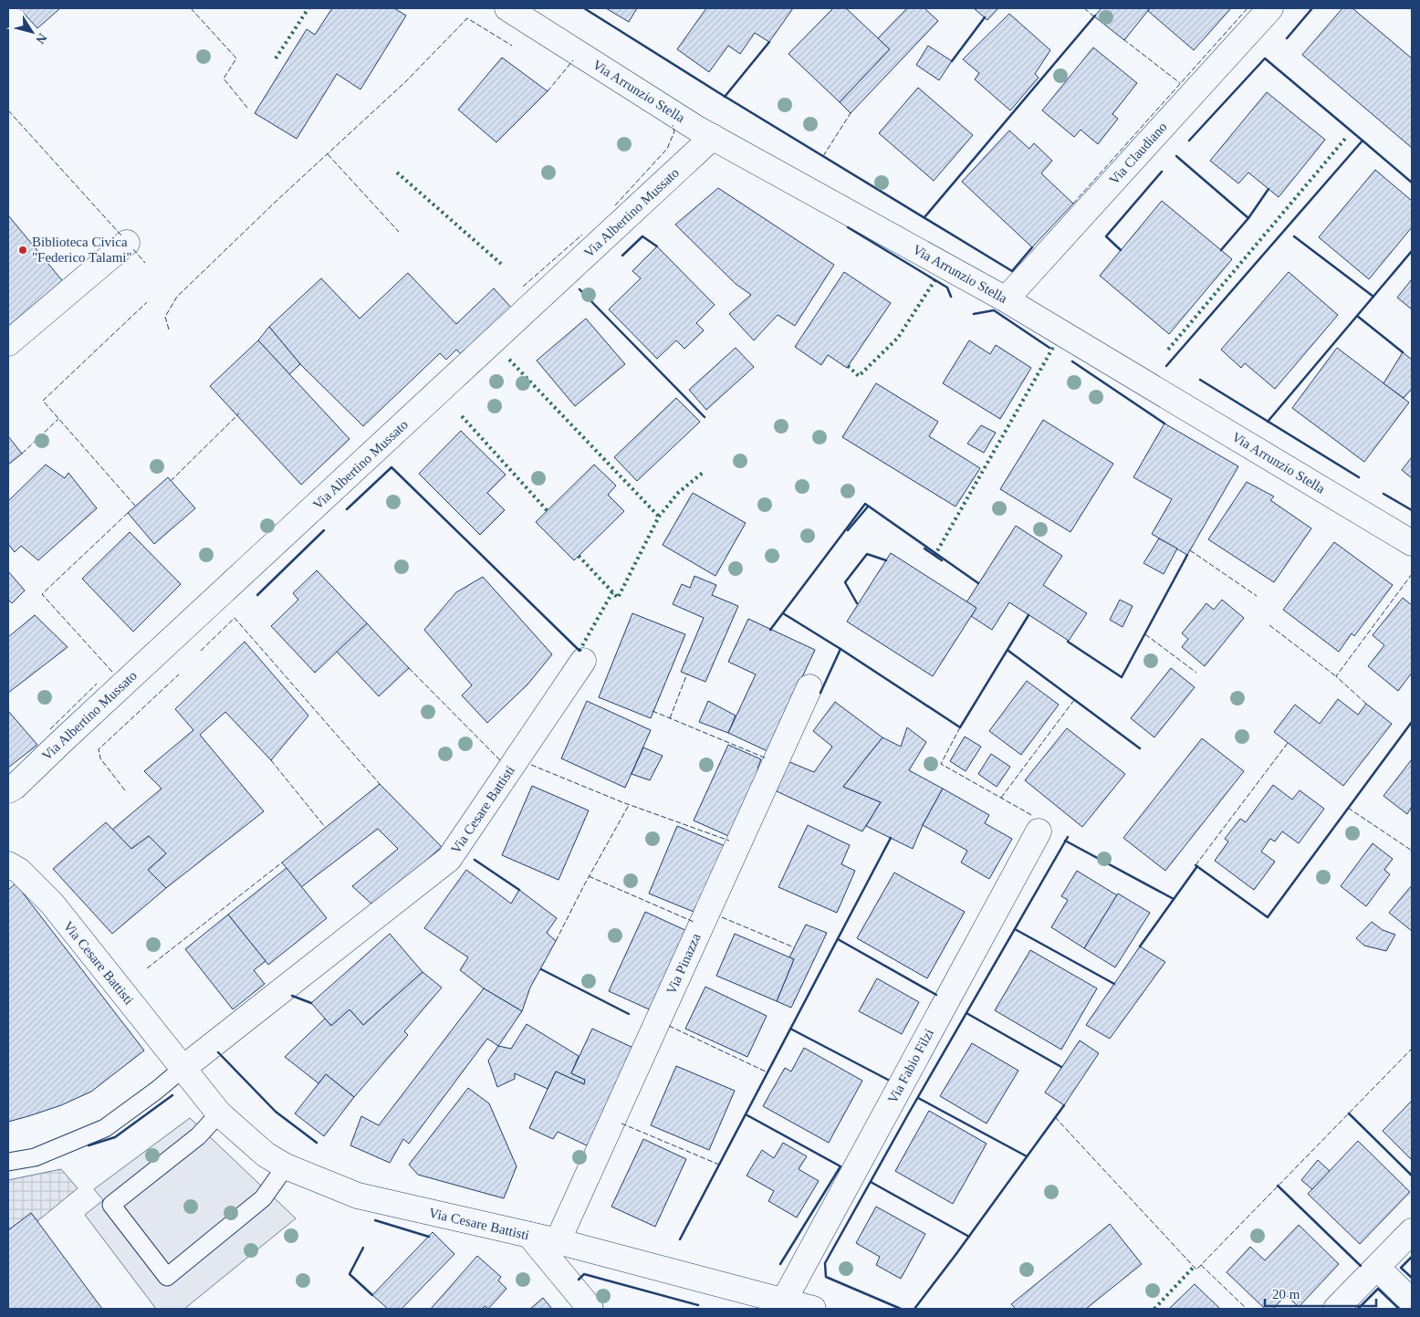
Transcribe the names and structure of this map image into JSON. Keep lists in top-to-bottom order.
{
  "streets": {
    "street": [
      "Via Arrunzio Stella",
      "Via Claudiano",
      "Via Albertino Mussato",
      "Via Cesare Battisti",
      "Via Pinazza",
      "Via Fabio Filzi"
    ]
  },
  "crossings": [
    ["Via Arrunzio Stella", "Via Claudiano"],
    ["Via Arrunzio Stella", "Via Albertino Mussato"],
    ["Via Cesare Battisti", "Via Pinazza"],
    ["Via Cesare Battisti", "Via Fabio Filzi"]
  ],
  "places": ["Biblioteca Civica \"Federico Talami\""],
  "scale_bar": "20 m",
  "north": "bottom right"
}
